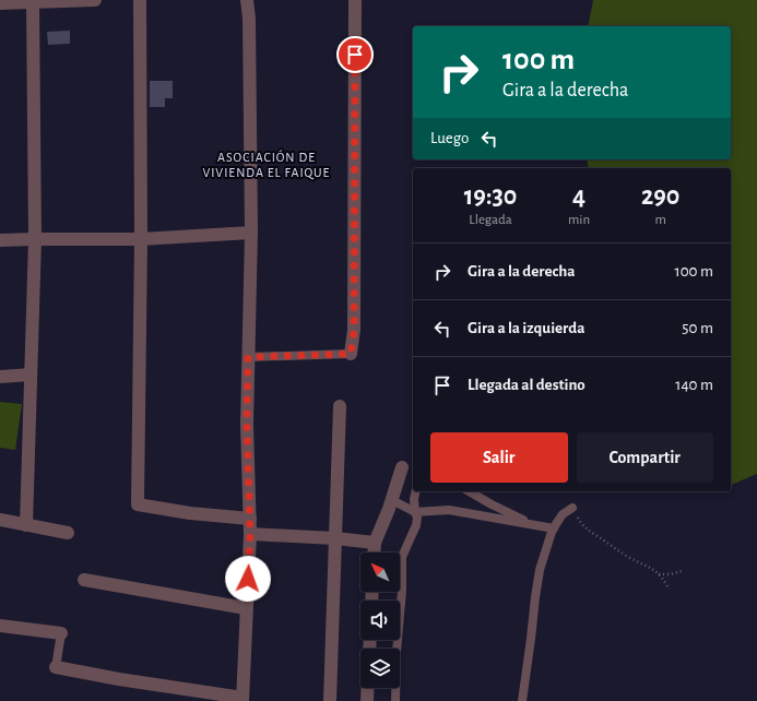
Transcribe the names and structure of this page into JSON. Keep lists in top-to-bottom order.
{
  "districts": ["ASOCIACIÓN DE VIVIENDA EL FAIQUE"],
  "north": "top left",
  "page": {
    "turn": ["100 m", "Gira a la derecha"],
    "then": "Luego",
    "eta": [
      "19:30",
      "Llegada",
      "4",
      "min",
      "290",
      "m"
    ],
    "list": [
      {
        "name": "Gira a la derecha",
        "value": "100 m"
      },
      {
        "name": "Gira a la izquierda",
        "value": "50 m"
      },
      {
        "name": "Llegada al destino",
        "value": "140 m"
      }
    ],
    "buttons": ["Salir", "Compartir"]
  }
}
